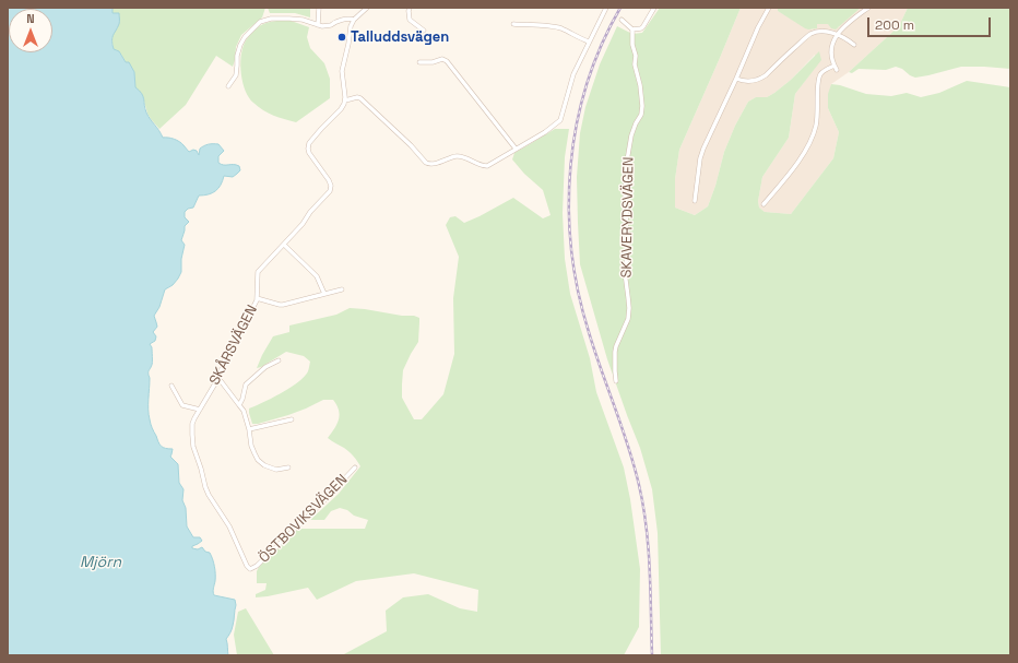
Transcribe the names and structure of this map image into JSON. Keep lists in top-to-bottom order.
{
  "streets": {
    "street": ["SKAVERYDSVÄGEN", "SKÅRSVÄGEN", "ÖSTBOVIKSVÄGEN"]
  },
  "crossings": [
    ["SKÅRSVÄGEN", "ÖSTBOVIKSVÄGEN"]
  ],
  "water": ["Mjörn"],
  "places": ["Talluddsvägen"],
  "scale_bar": "200 m",
  "north": "top"
}
